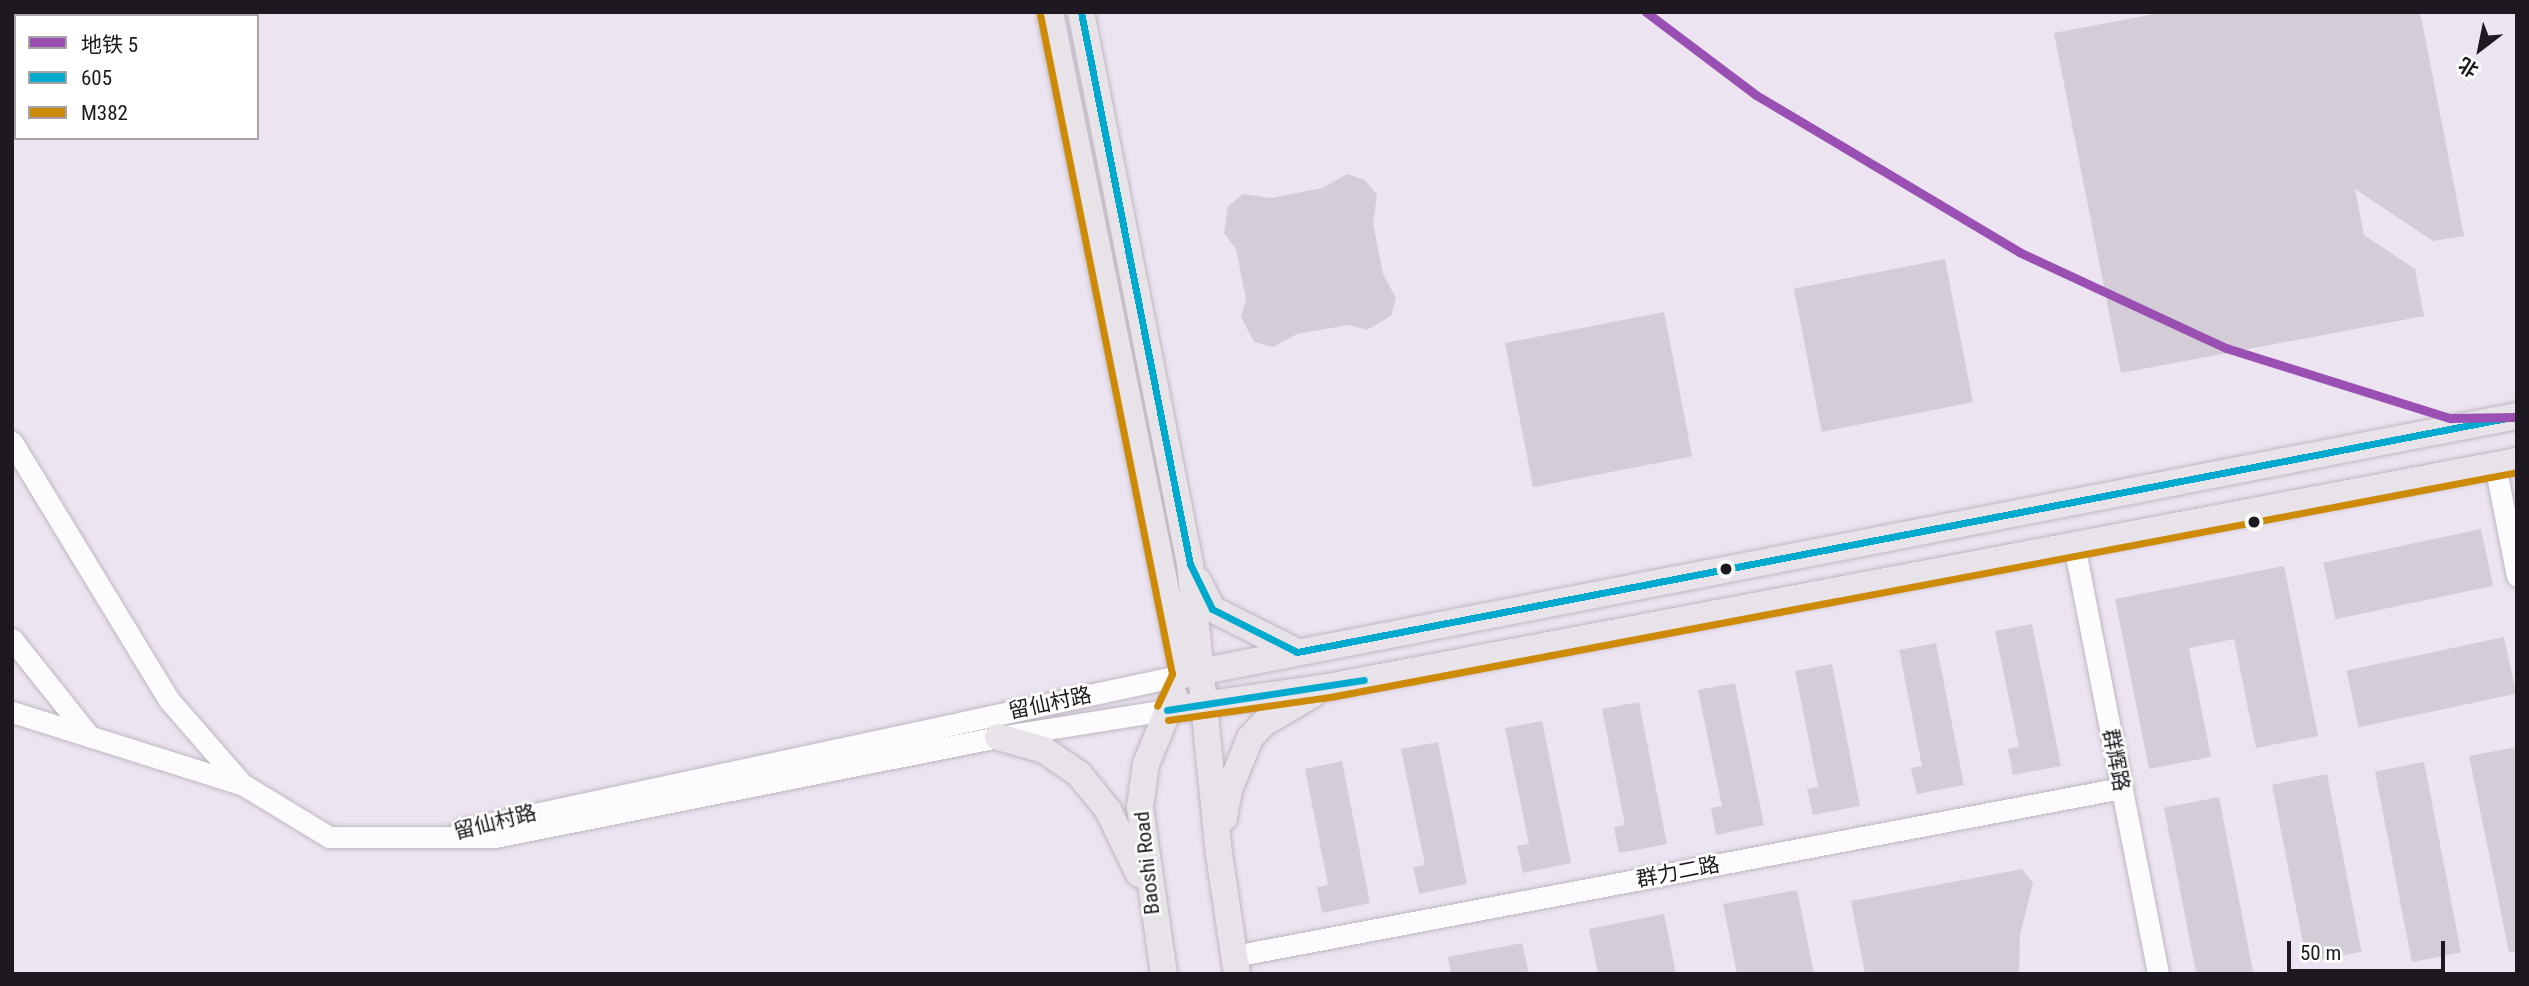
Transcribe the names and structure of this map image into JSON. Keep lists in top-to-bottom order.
{
  "streets": {
    "main road": ["Baoshi Road"],
    "street": ["留仙村路", "群辉路", "群力二路"]
  },
  "crossings": [
    ["留仙村路", "Baoshi Road"],
    ["群辉路", "群力二路"]
  ],
  "lines": ["metro line 5", "transit line 605", "transit line M382"],
  "legend": ["地铁 5", "605", "M382"],
  "scale_bar": "50 m",
  "north": "bottom left"
}
